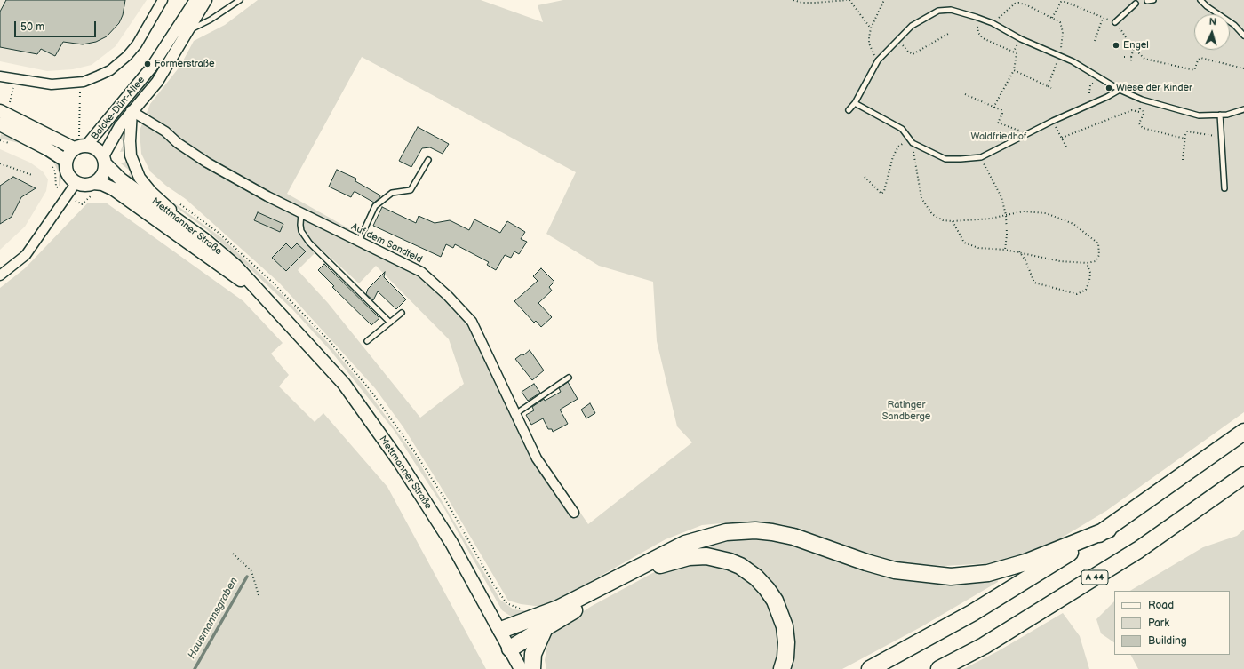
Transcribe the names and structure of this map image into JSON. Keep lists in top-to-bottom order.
{
  "streets": {
    "highway": ["A 44"],
    "main road": ["Mettmanner Straße"],
    "street": ["Balcke-Dürr-Allee", "Auf dem Sandfeld"]
  },
  "crossings": [
    ["Balcke-Dürr-Allee", "Mettmanner Straße"],
    ["Balcke-Dürr-Allee", "Auf dem Sandfeld"]
  ],
  "water": ["Hausmannsgraben"],
  "parks": ["Waldfriedhof", "Ratinger Sandberge"],
  "places": ["Engel", "Formerstraße", "Wiese der Kinder"],
  "legend": ["Road", "Park", "Building"],
  "scale_bar": "50 m",
  "north": "top"
}
